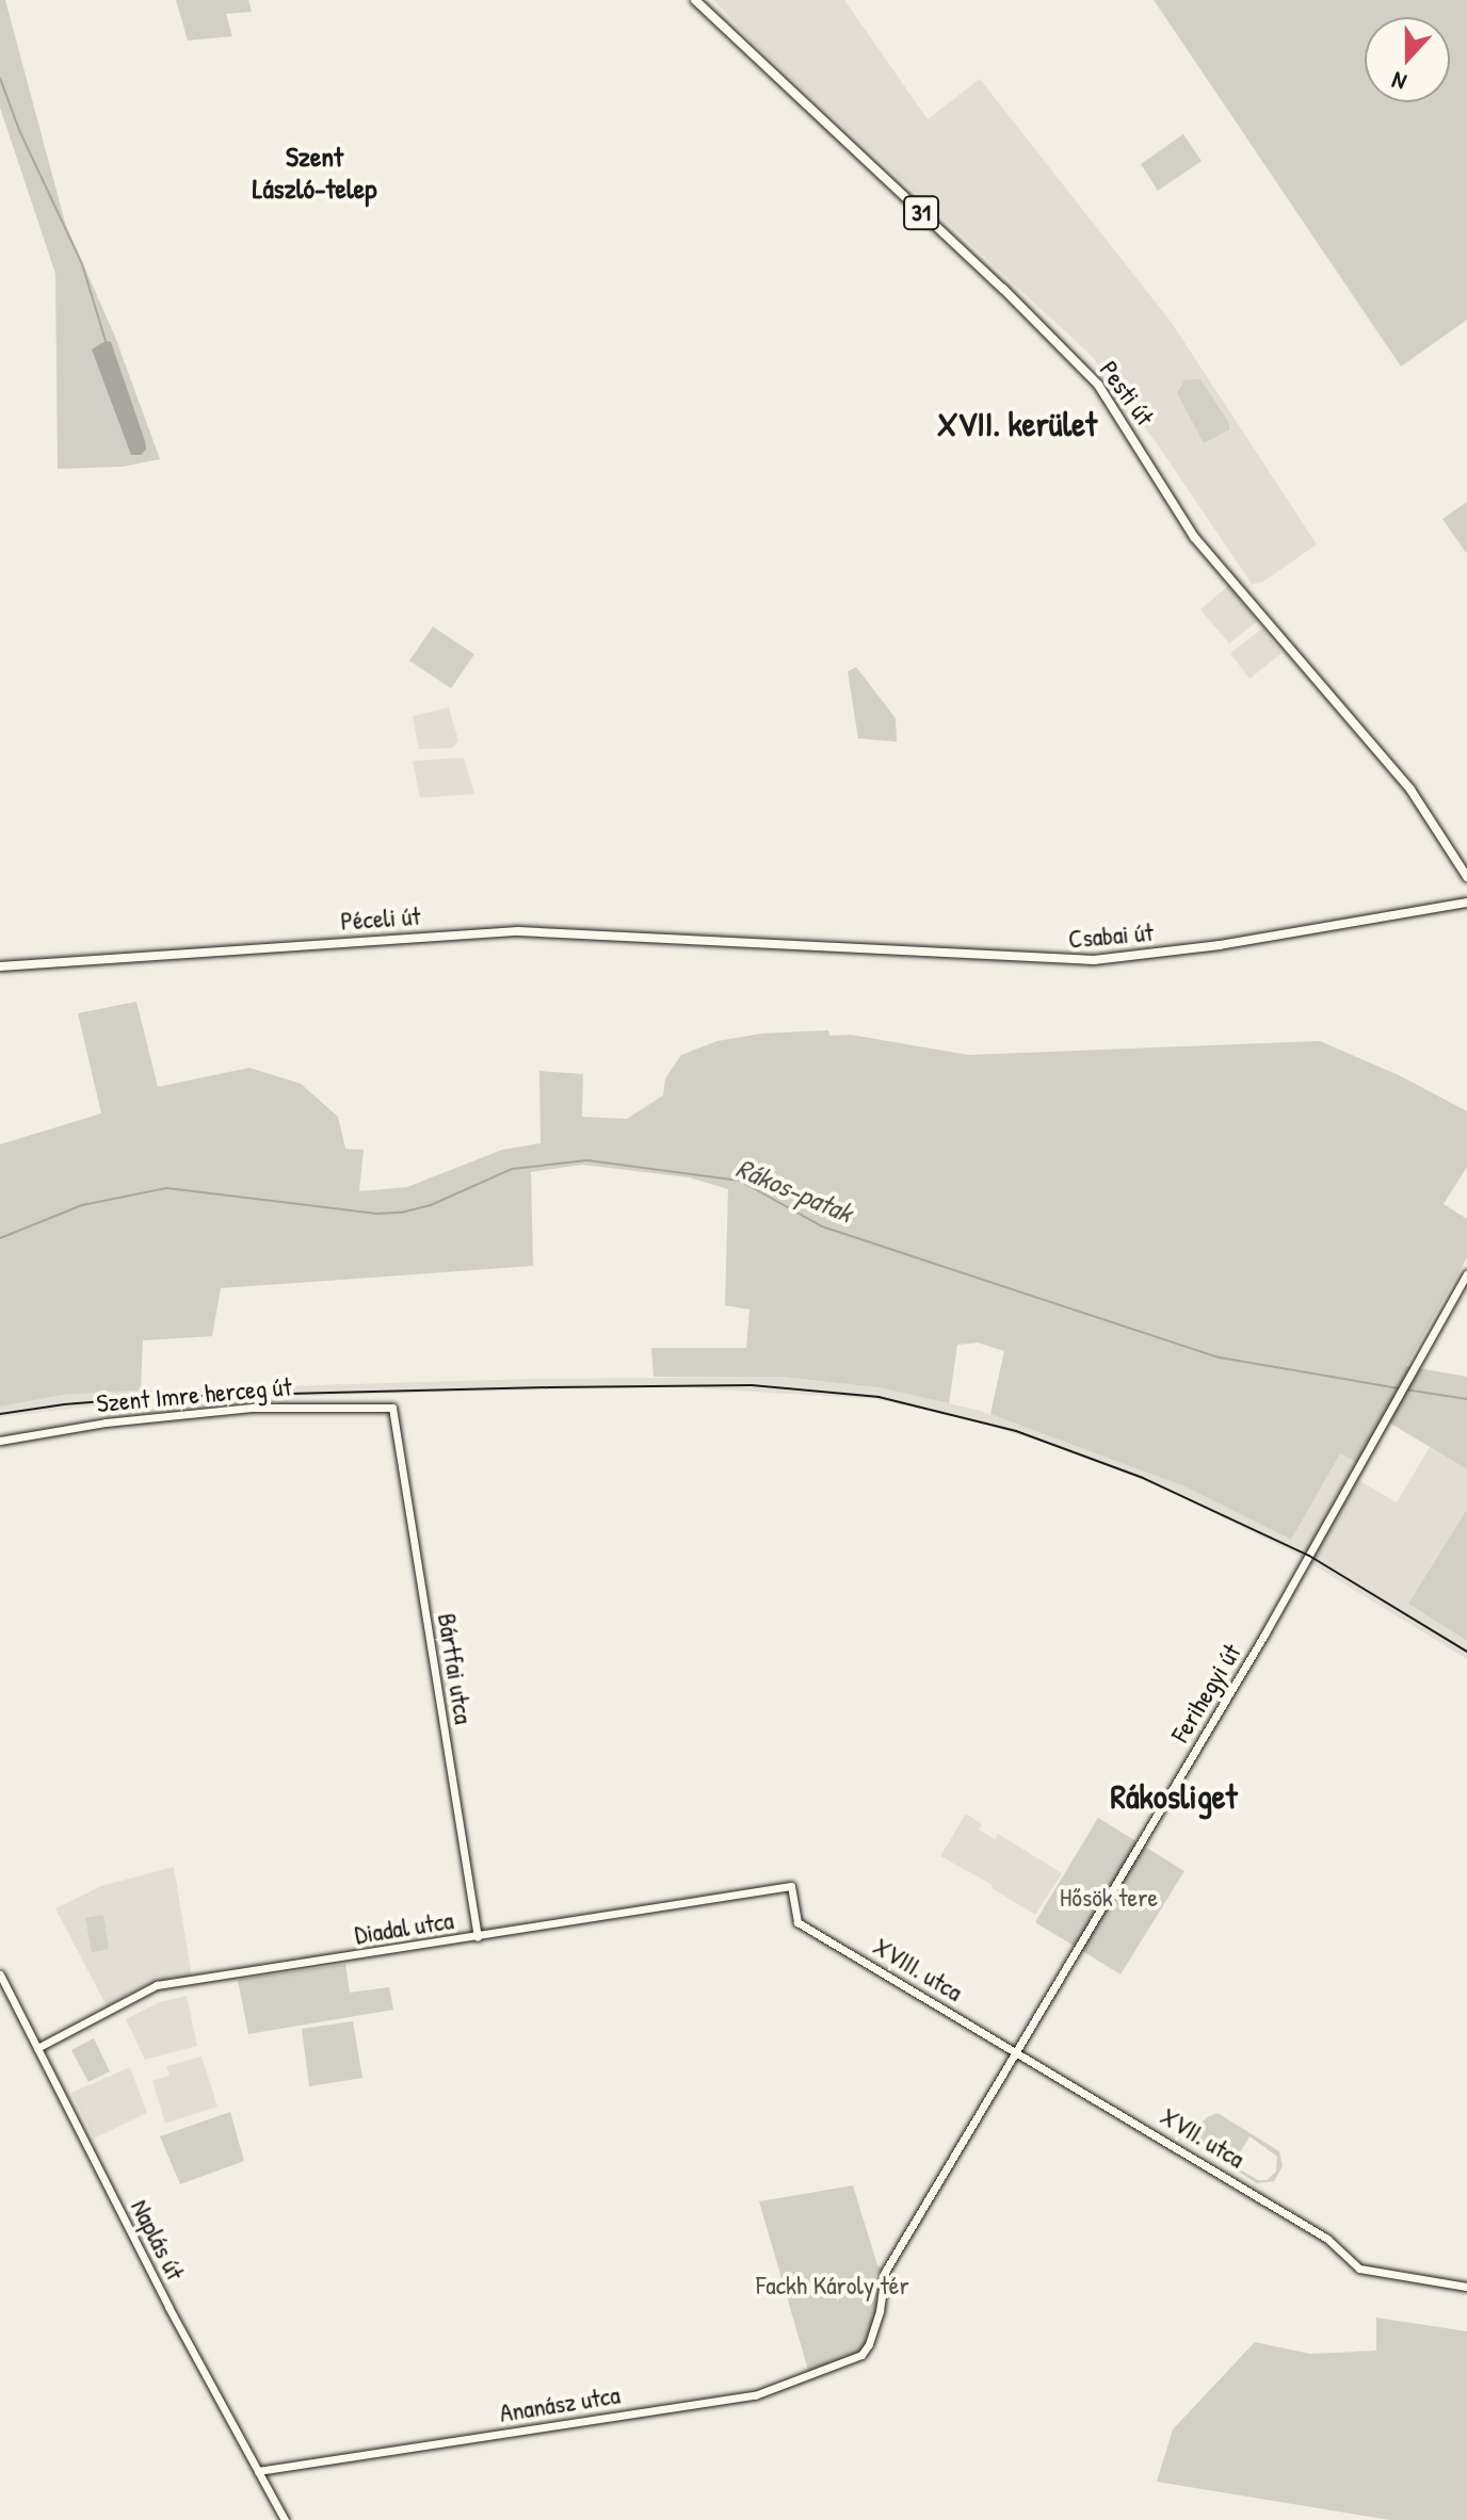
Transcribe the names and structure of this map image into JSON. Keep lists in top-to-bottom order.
{
  "streets": {
    "main road": [
      "31",
      "Pesti út",
      "Péceli út",
      "Csabai út"
    ],
    "street": [
      "Szent Imre herceg út",
      "Bártfai utca",
      "Ferihegyi út",
      "Diadal utca",
      "XVIII. utca",
      "XVII. utca",
      "Naplás út",
      "Ananász utca"
    ]
  },
  "crossings": [
    ["Péceli út", "Csabai út"],
    ["Szent Imre herceg út", "Bártfai utca"],
    ["Bártfai utca", "Diadal utca"],
    ["Ferihegyi út", "XVIII. utca"],
    ["Ferihegyi út", "XVII. utca"],
    ["Ferihegyi út", "Ananász utca"],
    ["Diadal utca", "XVIII. utca"],
    ["Diadal utca", "Naplás út"],
    ["XVIII. utca", "XVII. utca"],
    ["Naplás út", "Ananász utca"]
  ],
  "districts": ["Szent László-telep", "XVII. kerület", "Rákosliget"],
  "water": ["Rákos-patak"],
  "parks": ["Hősök tere", "Fackh Károly tér"],
  "north": "bottom"
}
